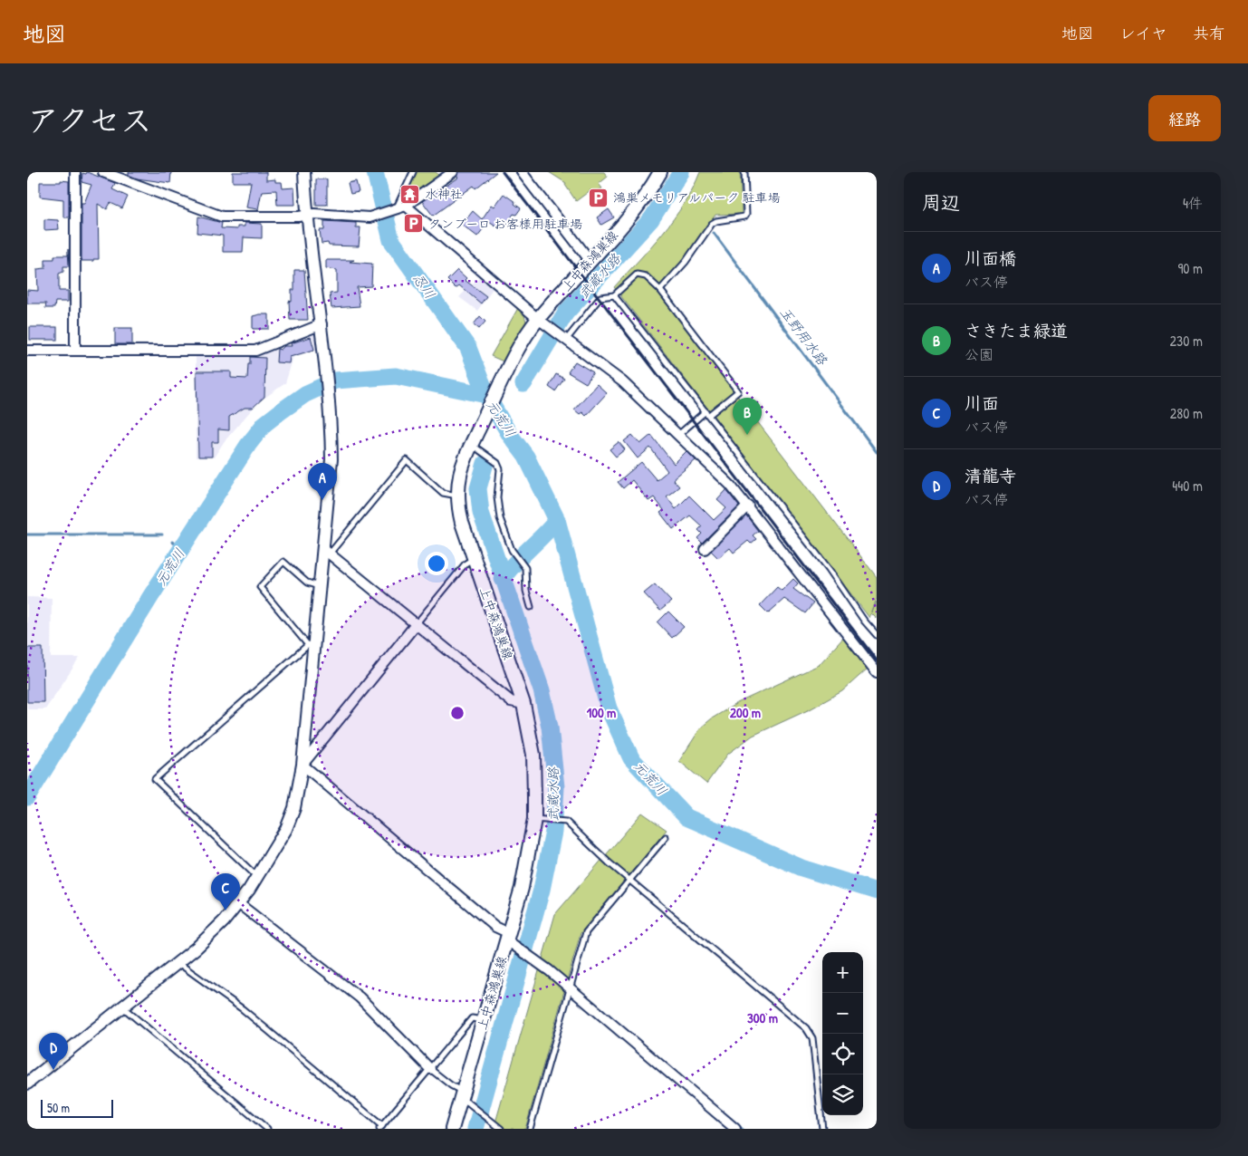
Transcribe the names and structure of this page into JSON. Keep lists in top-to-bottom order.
{
  "streets": {
    "main road": ["上中森鴻巣線"]
  },
  "water": [
    "武蔵水路",
    "忍川",
    "玉野用水路",
    "元荒川"
  ],
  "places": {
    "temple": ["水神社"],
    "parking": ["鴻巣メモリアルパーク 駐車場", "タンブーロ お客様用駐車場"]
  },
  "scale_bar": "50 m",
  "page": {
    "header": "地図",
    "nav": ["地図", "レイヤ", "共有"],
    "title": "アクセス",
    "buttons": "経路",
    "heading": ["周辺", "4件"],
    "list": [
      {
        "mark": "A",
        "name": "川面橋",
        "note": "バス停",
        "value": "90 m"
      },
      {
        "mark": "B",
        "name": "さきたま緑道",
        "note": "公園",
        "value": "230 m"
      },
      {
        "mark": "C",
        "name": "川面",
        "note": "バス停",
        "value": "280 m"
      },
      {
        "mark": "D",
        "name": "清龍寺",
        "note": "バス停",
        "value": "440 m"
      }
    ],
    "pins": [
      "B",
      "A",
      "C",
      "D"
    ],
    "map_buttons": ["+", "−"],
    "scale": "50 m"
  },
  "rings": ["100 m", "200 m", "300 m"]
}
